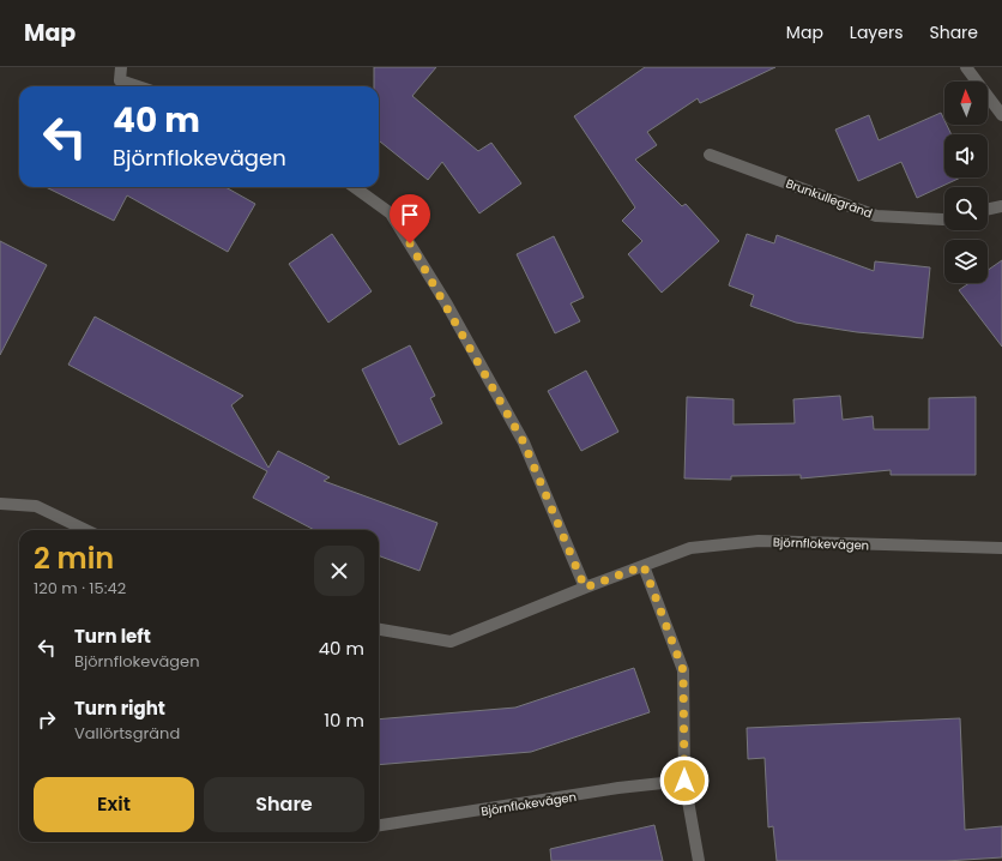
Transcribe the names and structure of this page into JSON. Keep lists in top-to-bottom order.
{
  "streets": {
    "street": ["Brunkullegränd", "Björnflokevägen"]
  },
  "north": "top",
  "page": {
    "header": "Map",
    "nav": ["Map", "Layers", "Share"],
    "turn": ["40 m", "Björnflokevägen"],
    "heading": ["2 min", "120 m · 15:42"],
    "list": [
      {
        "name": "Turn left",
        "note": "Björnflokevägen",
        "value": "40 m"
      },
      {
        "name": "Turn right",
        "note": "Vallörtsgränd",
        "value": "10 m"
      }
    ],
    "buttons": ["Exit", "Share"]
  }
}
